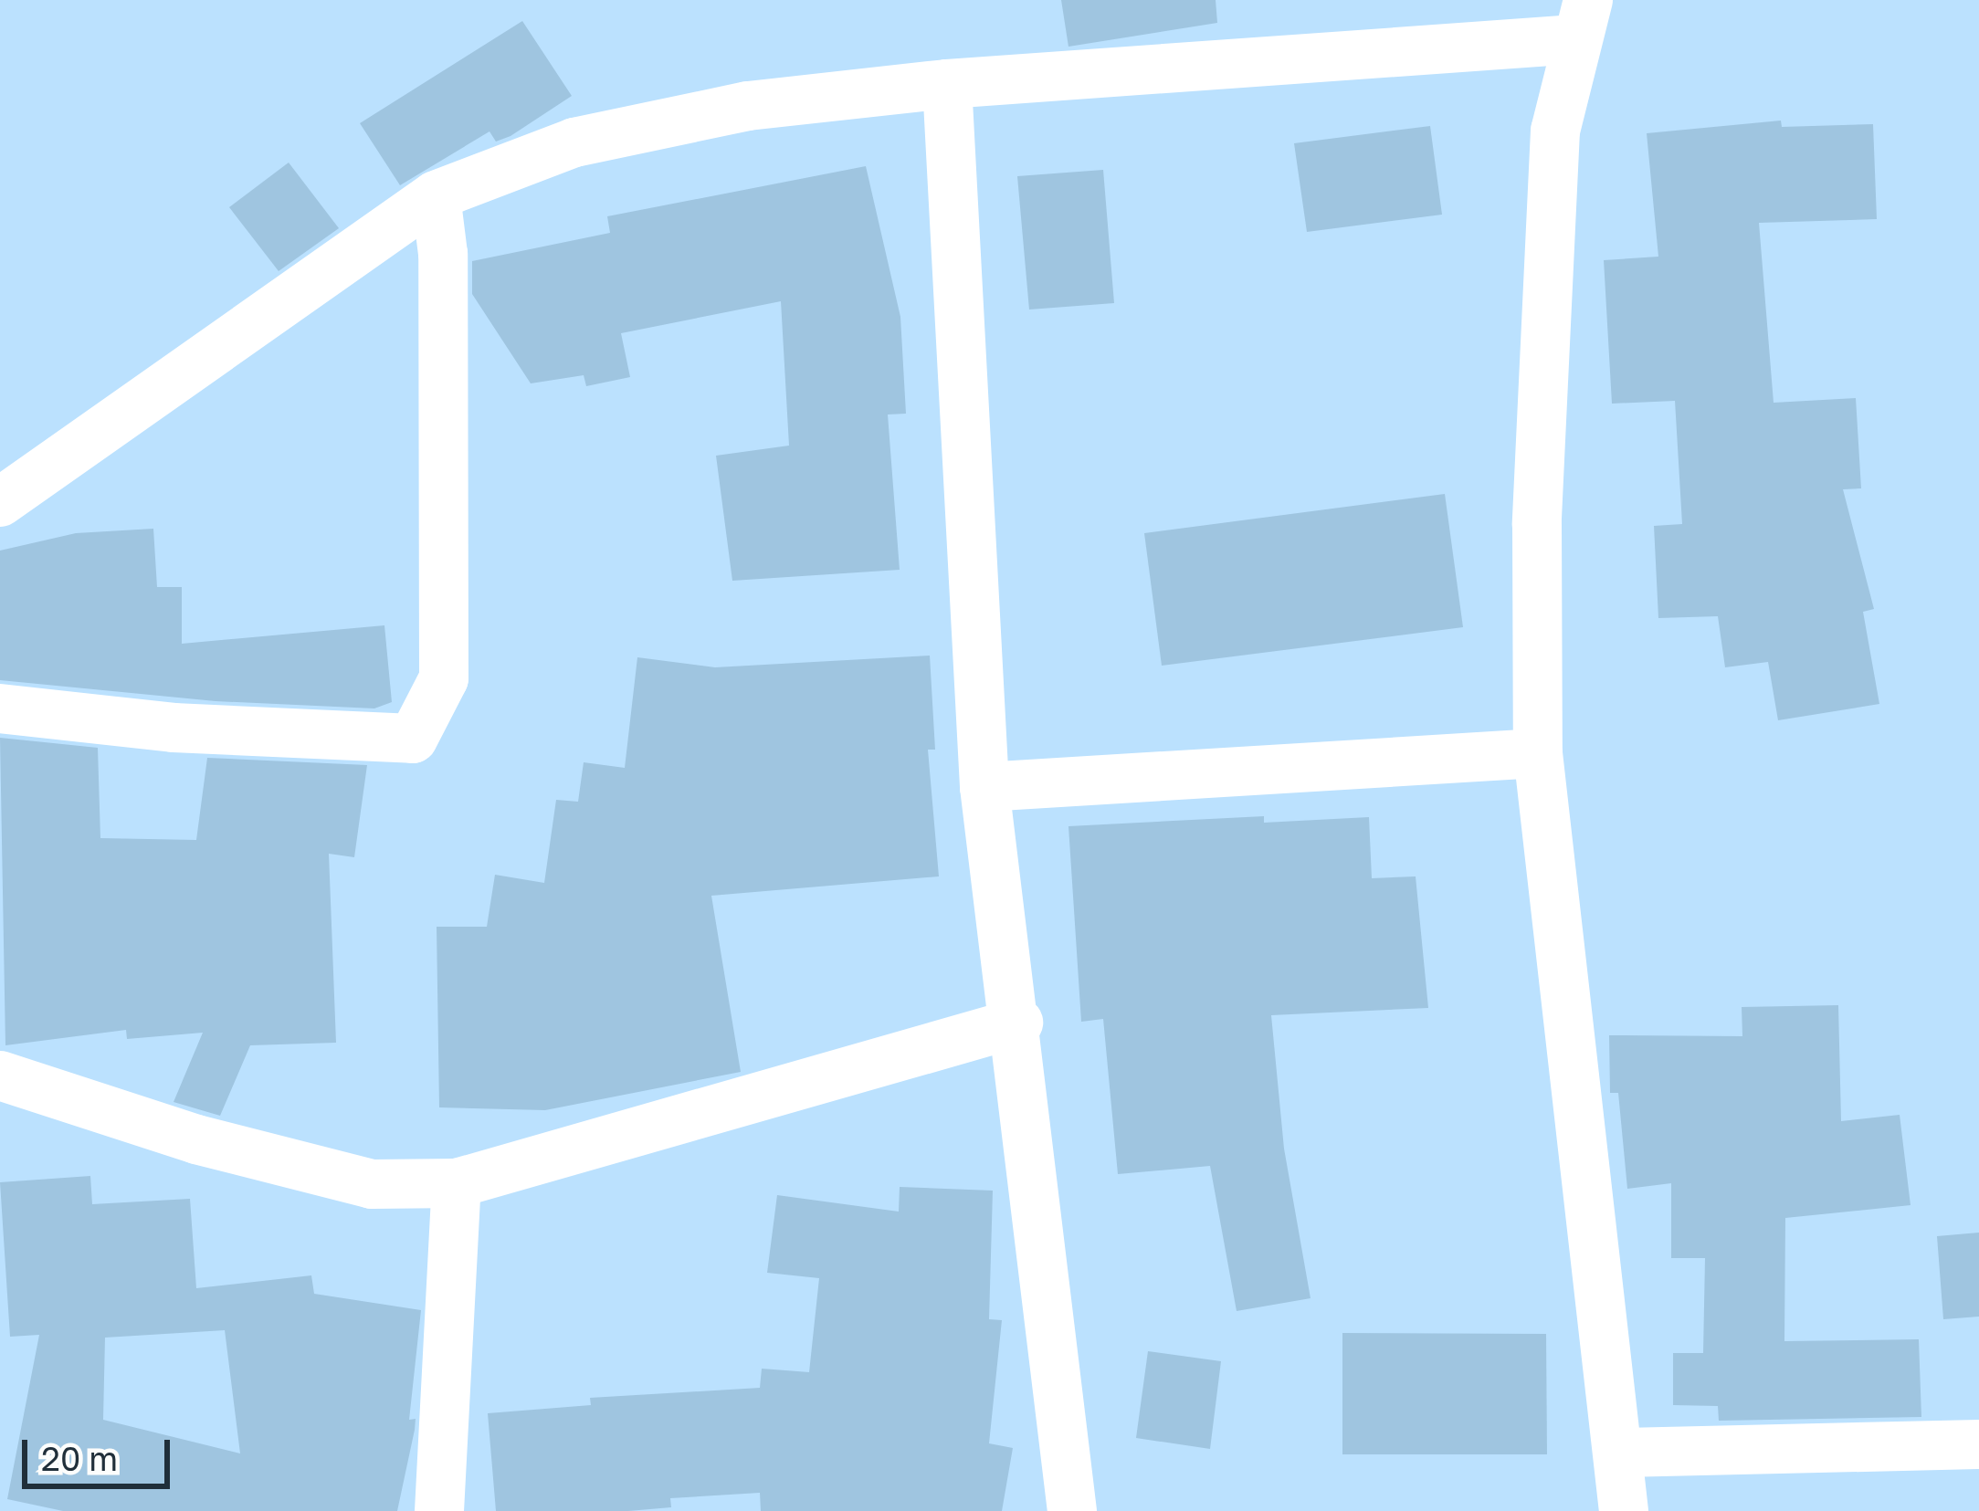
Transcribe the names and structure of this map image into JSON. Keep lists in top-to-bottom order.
{
  "scale_bar": "20 m"
}
